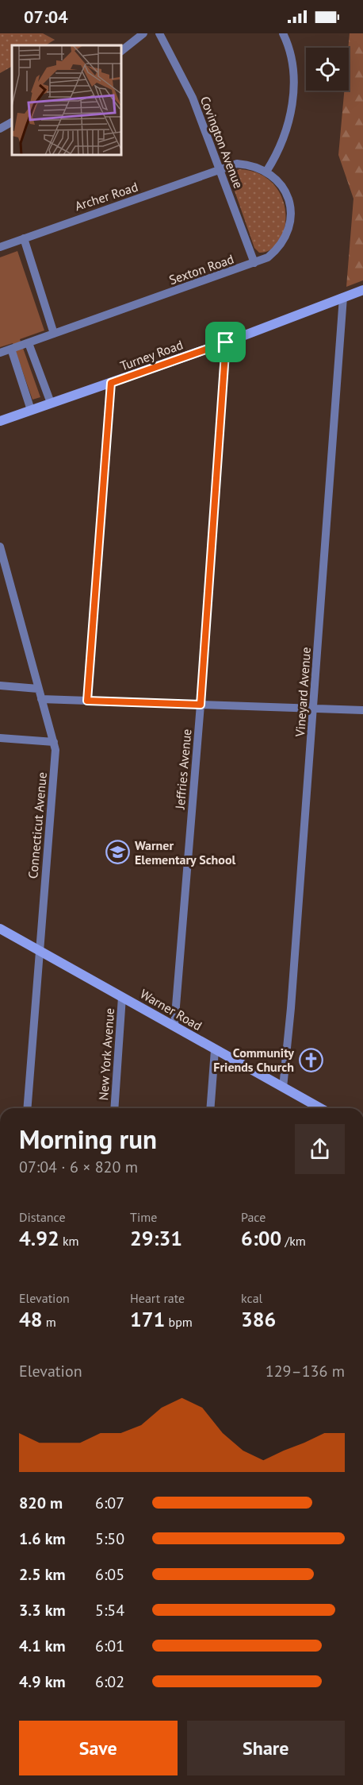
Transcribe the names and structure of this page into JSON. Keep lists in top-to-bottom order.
{
  "streets": {
    "main road": ["Turney Road", "Warner Road"],
    "street": [
      "Covington Avenue",
      "Archer Road",
      "Sexton Road",
      "Vineyard Avenue",
      "Jeffries Avenue",
      "Connecticut Avenue",
      "New York Avenue"
    ]
  },
  "crossings": [
    ["Covington Avenue", "Archer Road"],
    ["Covington Avenue", "Sexton Road"],
    ["Archer Road", "Sexton Road"],
    ["Turney Road", "Vineyard Avenue"],
    ["Turney Road", "Jeffries Avenue"],
    ["Vineyard Avenue", "Warner Road"],
    ["Jeffries Avenue", "Warner Road"],
    ["Connecticut Avenue", "Warner Road"],
    ["Warner Road", "New York Avenue"]
  ],
  "places": {
    "school or university": ["Warner Elementary School"],
    "church": ["Community Friends Church"]
  },
  "page": {
    "status": "07:04",
    "heading": ["Morning run", "07:04 · 6 × 820 m"],
    "stats": [
      ["Distance", "4.92 km"],
      ["Time", "29:31"],
      ["Pace", "6:00 /km"],
      ["Elevation", "48 m"],
      ["Heart rate", "171 bpm"],
      ["kcal", "386"]
    ],
    "chart": ["Elevation", "129–136 m"],
    "list": [
      {
        "name": "820 m",
        "note": "6:07"
      },
      {
        "name": "1.6 km",
        "note": "5:50"
      },
      {
        "name": "2.5 km",
        "note": "6:05"
      },
      {
        "name": "3.3 km",
        "note": "5:54"
      },
      {
        "name": "4.1 km",
        "note": "6:01"
      },
      {
        "name": "4.9 km",
        "note": "6:02"
      }
    ],
    "buttons": ["Save", "Share"]
  }
}
